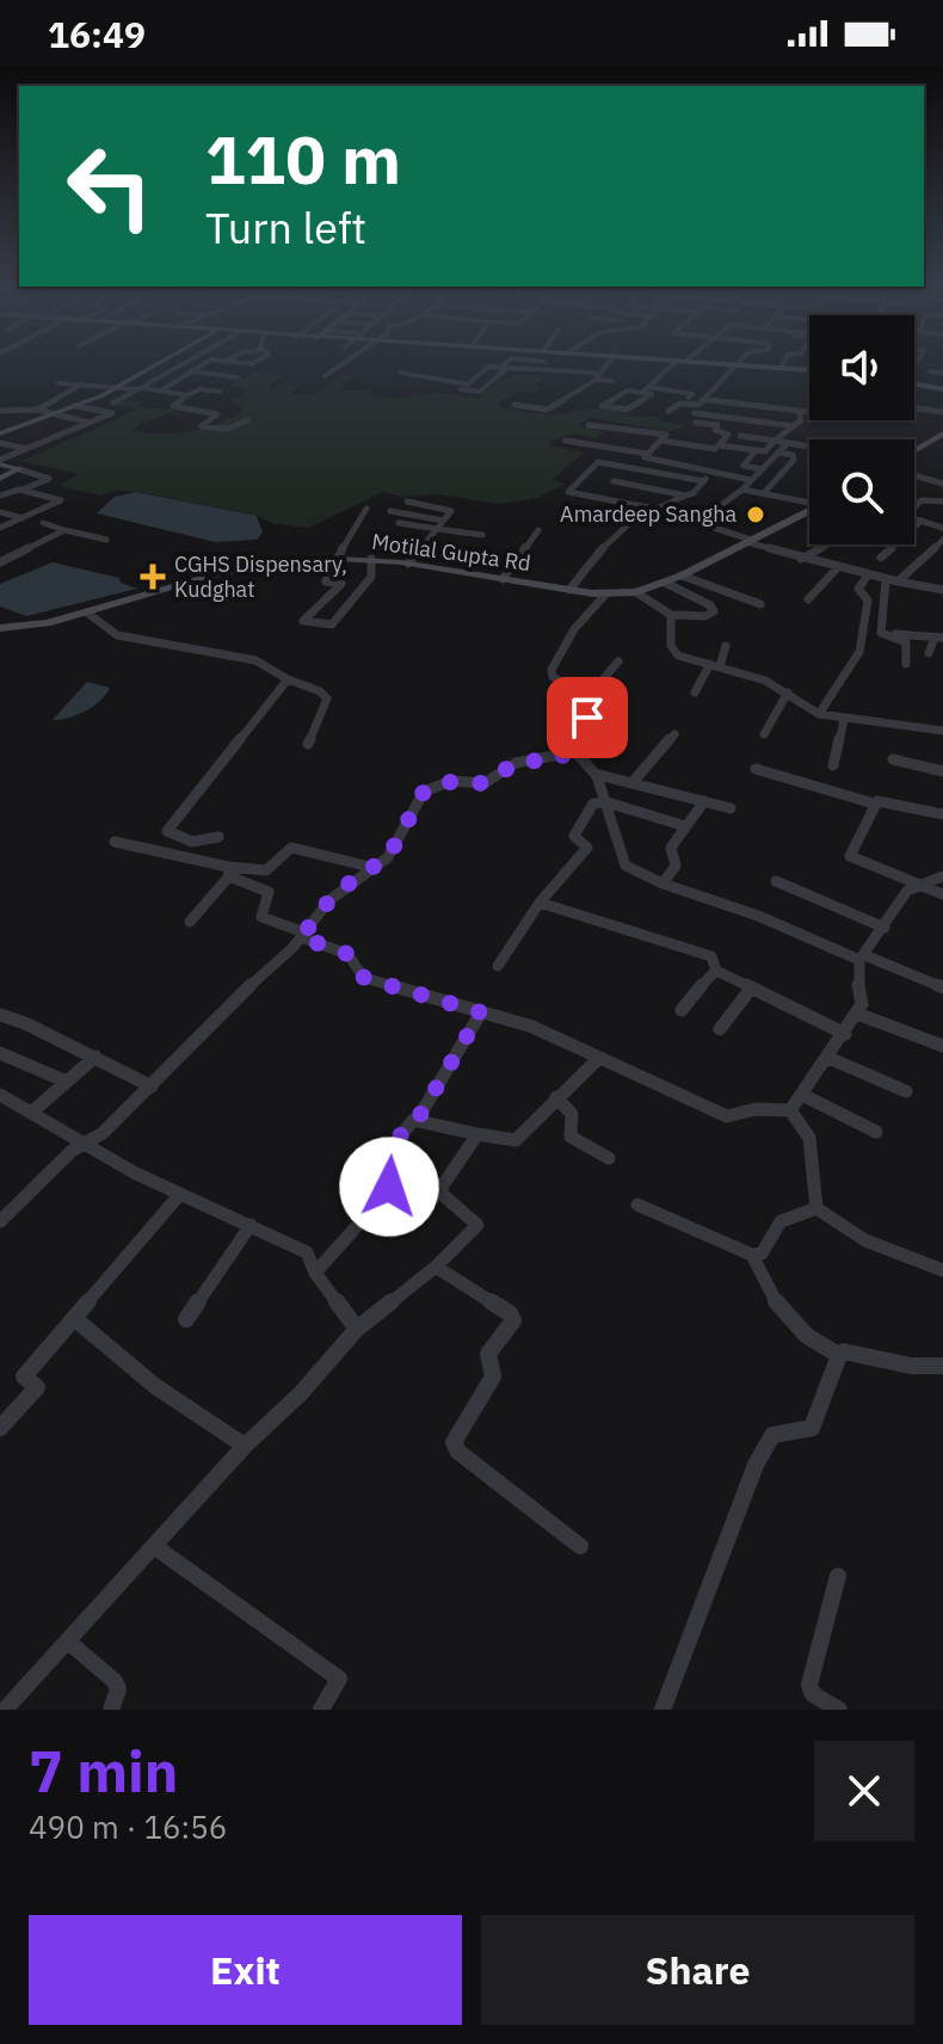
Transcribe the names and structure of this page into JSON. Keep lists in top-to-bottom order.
{
  "streets": {
    "street": ["Motilal Gupta Rd"]
  },
  "places": {
    "other": ["Amardeep Sangha"],
    "health": ["CGHS Dispensary, Kudghat"]
  },
  "page": {
    "status": "16:49",
    "turn": ["110 m", "Turn left"],
    "heading": ["7 min", "490 m · 16:56"],
    "buttons": ["Exit", "Share"]
  }
}
